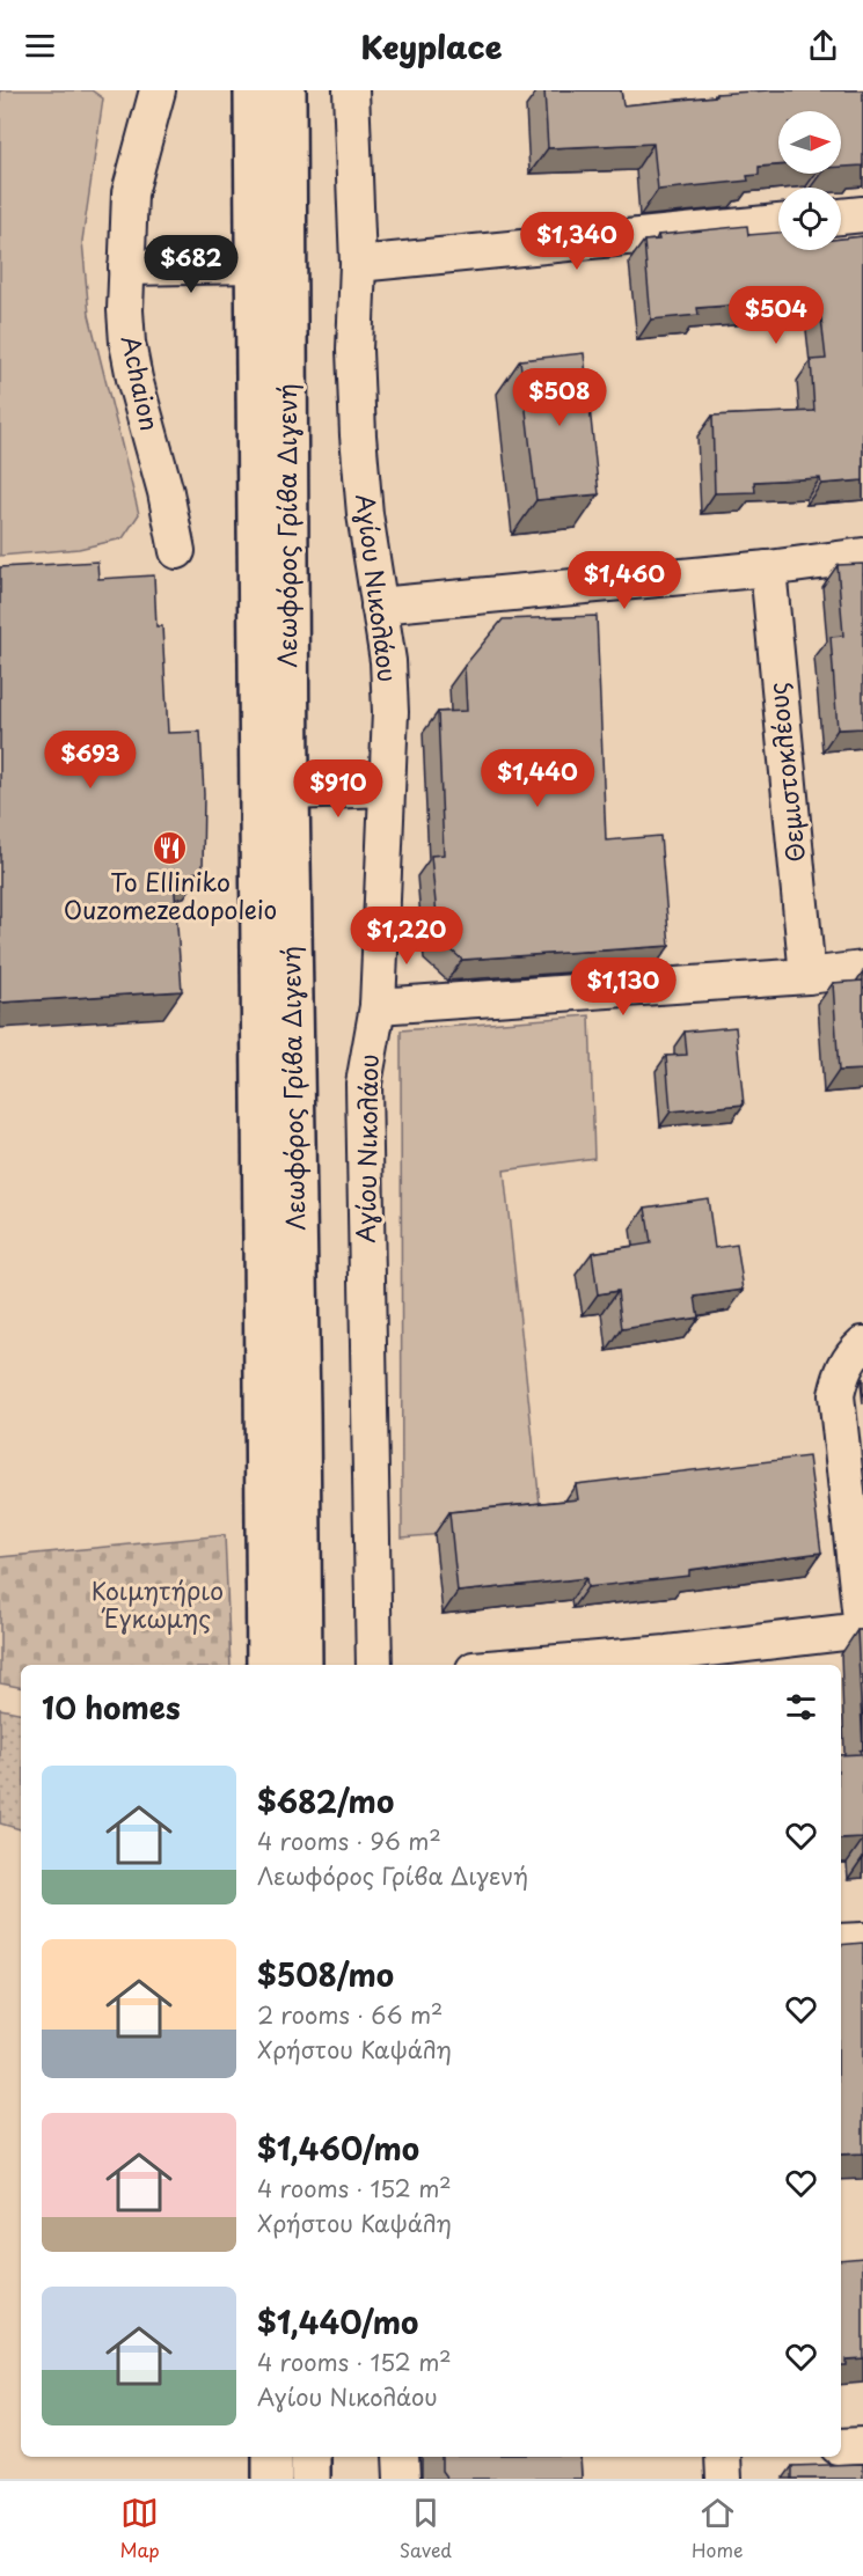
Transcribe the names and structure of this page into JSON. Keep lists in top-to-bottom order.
{
  "streets": {
    "main road": ["Λεωφόρος Γρίβα Διγενή"],
    "street": ["Achaion", "Αγίου Νικολάου", "Θεμιστοκλέους"]
  },
  "parks": ["Κοιμητήριο Έγκωμης"],
  "places": {
    "restaurant": ["To Elliniko Ouzomezedopoleio"]
  },
  "north": "right",
  "page": {
    "header": "Keyplace",
    "price": [
      "$1,340",
      "$682",
      "$504",
      "$508",
      "$1,460",
      "$693",
      "$1,440",
      "$910",
      "$1,220",
      "$1,130"
    ],
    "heading": "10 homes",
    "list": [
      {
        "name": "$682/mo",
        "note": "4 rooms · 96 m² · Λεωφόρος Γρίβα Διγενή"
      },
      {
        "name": "$508/mo",
        "note": "2 rooms · 66 m² · Χρήστου Καψάλη"
      },
      {
        "name": "$1,460/mo",
        "note": "4 rooms · 152 m² · Χρήστου Καψάλη"
      },
      {
        "name": "$1,440/mo",
        "note": "4 rooms · 152 m² · Αγίου Νικολάου"
      }
    ],
    "tabs": ["Map", "Saved", "Home"]
  }
}
